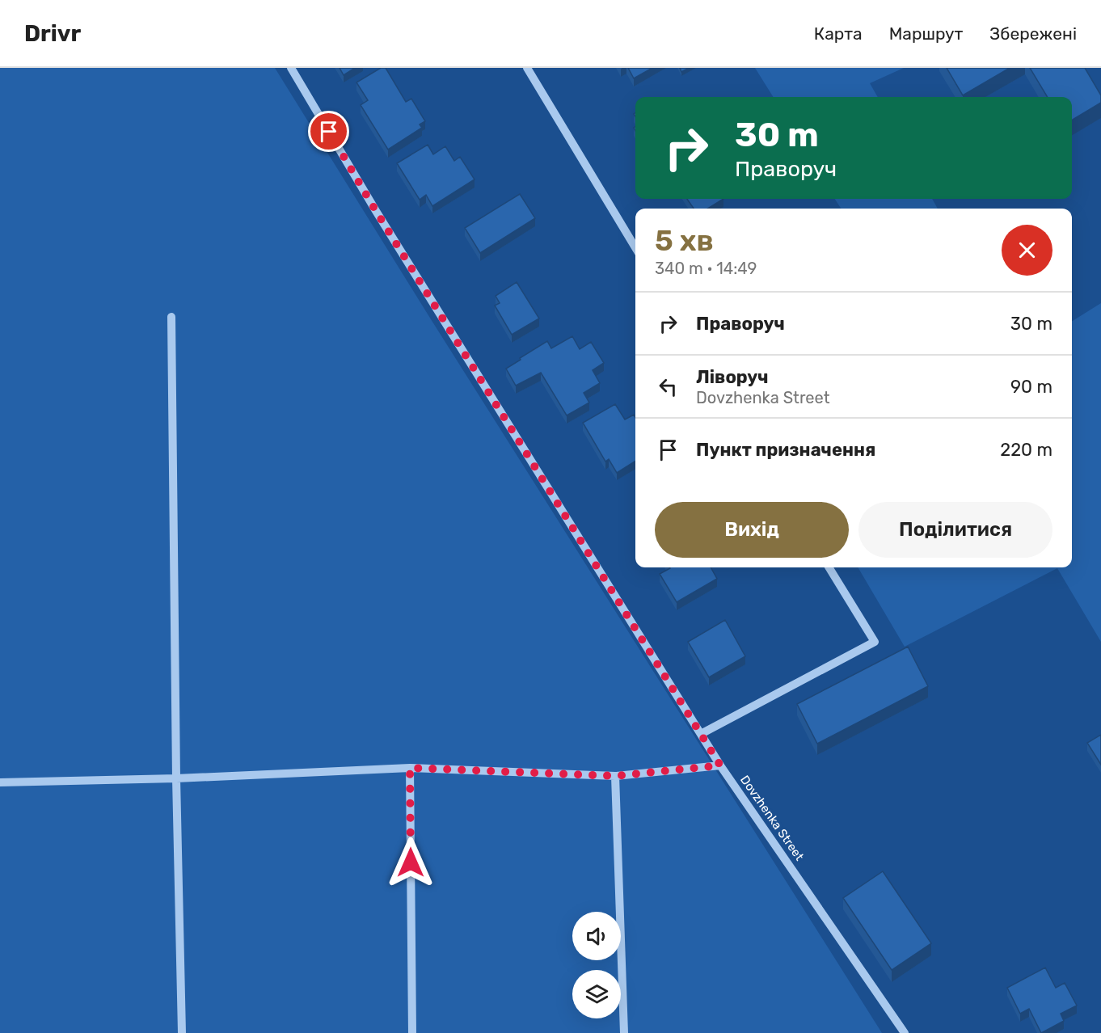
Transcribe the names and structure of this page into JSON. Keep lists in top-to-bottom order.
{
  "streets": {
    "street": ["Dovzhenka Street"]
  },
  "page": {
    "header": "Drivr",
    "nav": ["Карта", "Маршрут", "Збережені"],
    "turn": ["30 m", "Праворуч"],
    "heading": ["5 хв", "340 m · 14:49"],
    "list": [
      {
        "name": "Праворуч",
        "value": "30 m"
      },
      {
        "name": "Ліворуч",
        "note": "Dovzhenka Street",
        "value": "90 m"
      },
      {
        "name": "Пункт призначення",
        "value": "220 m"
      }
    ],
    "buttons": ["Вихід", "Поділитися"]
  }
}
